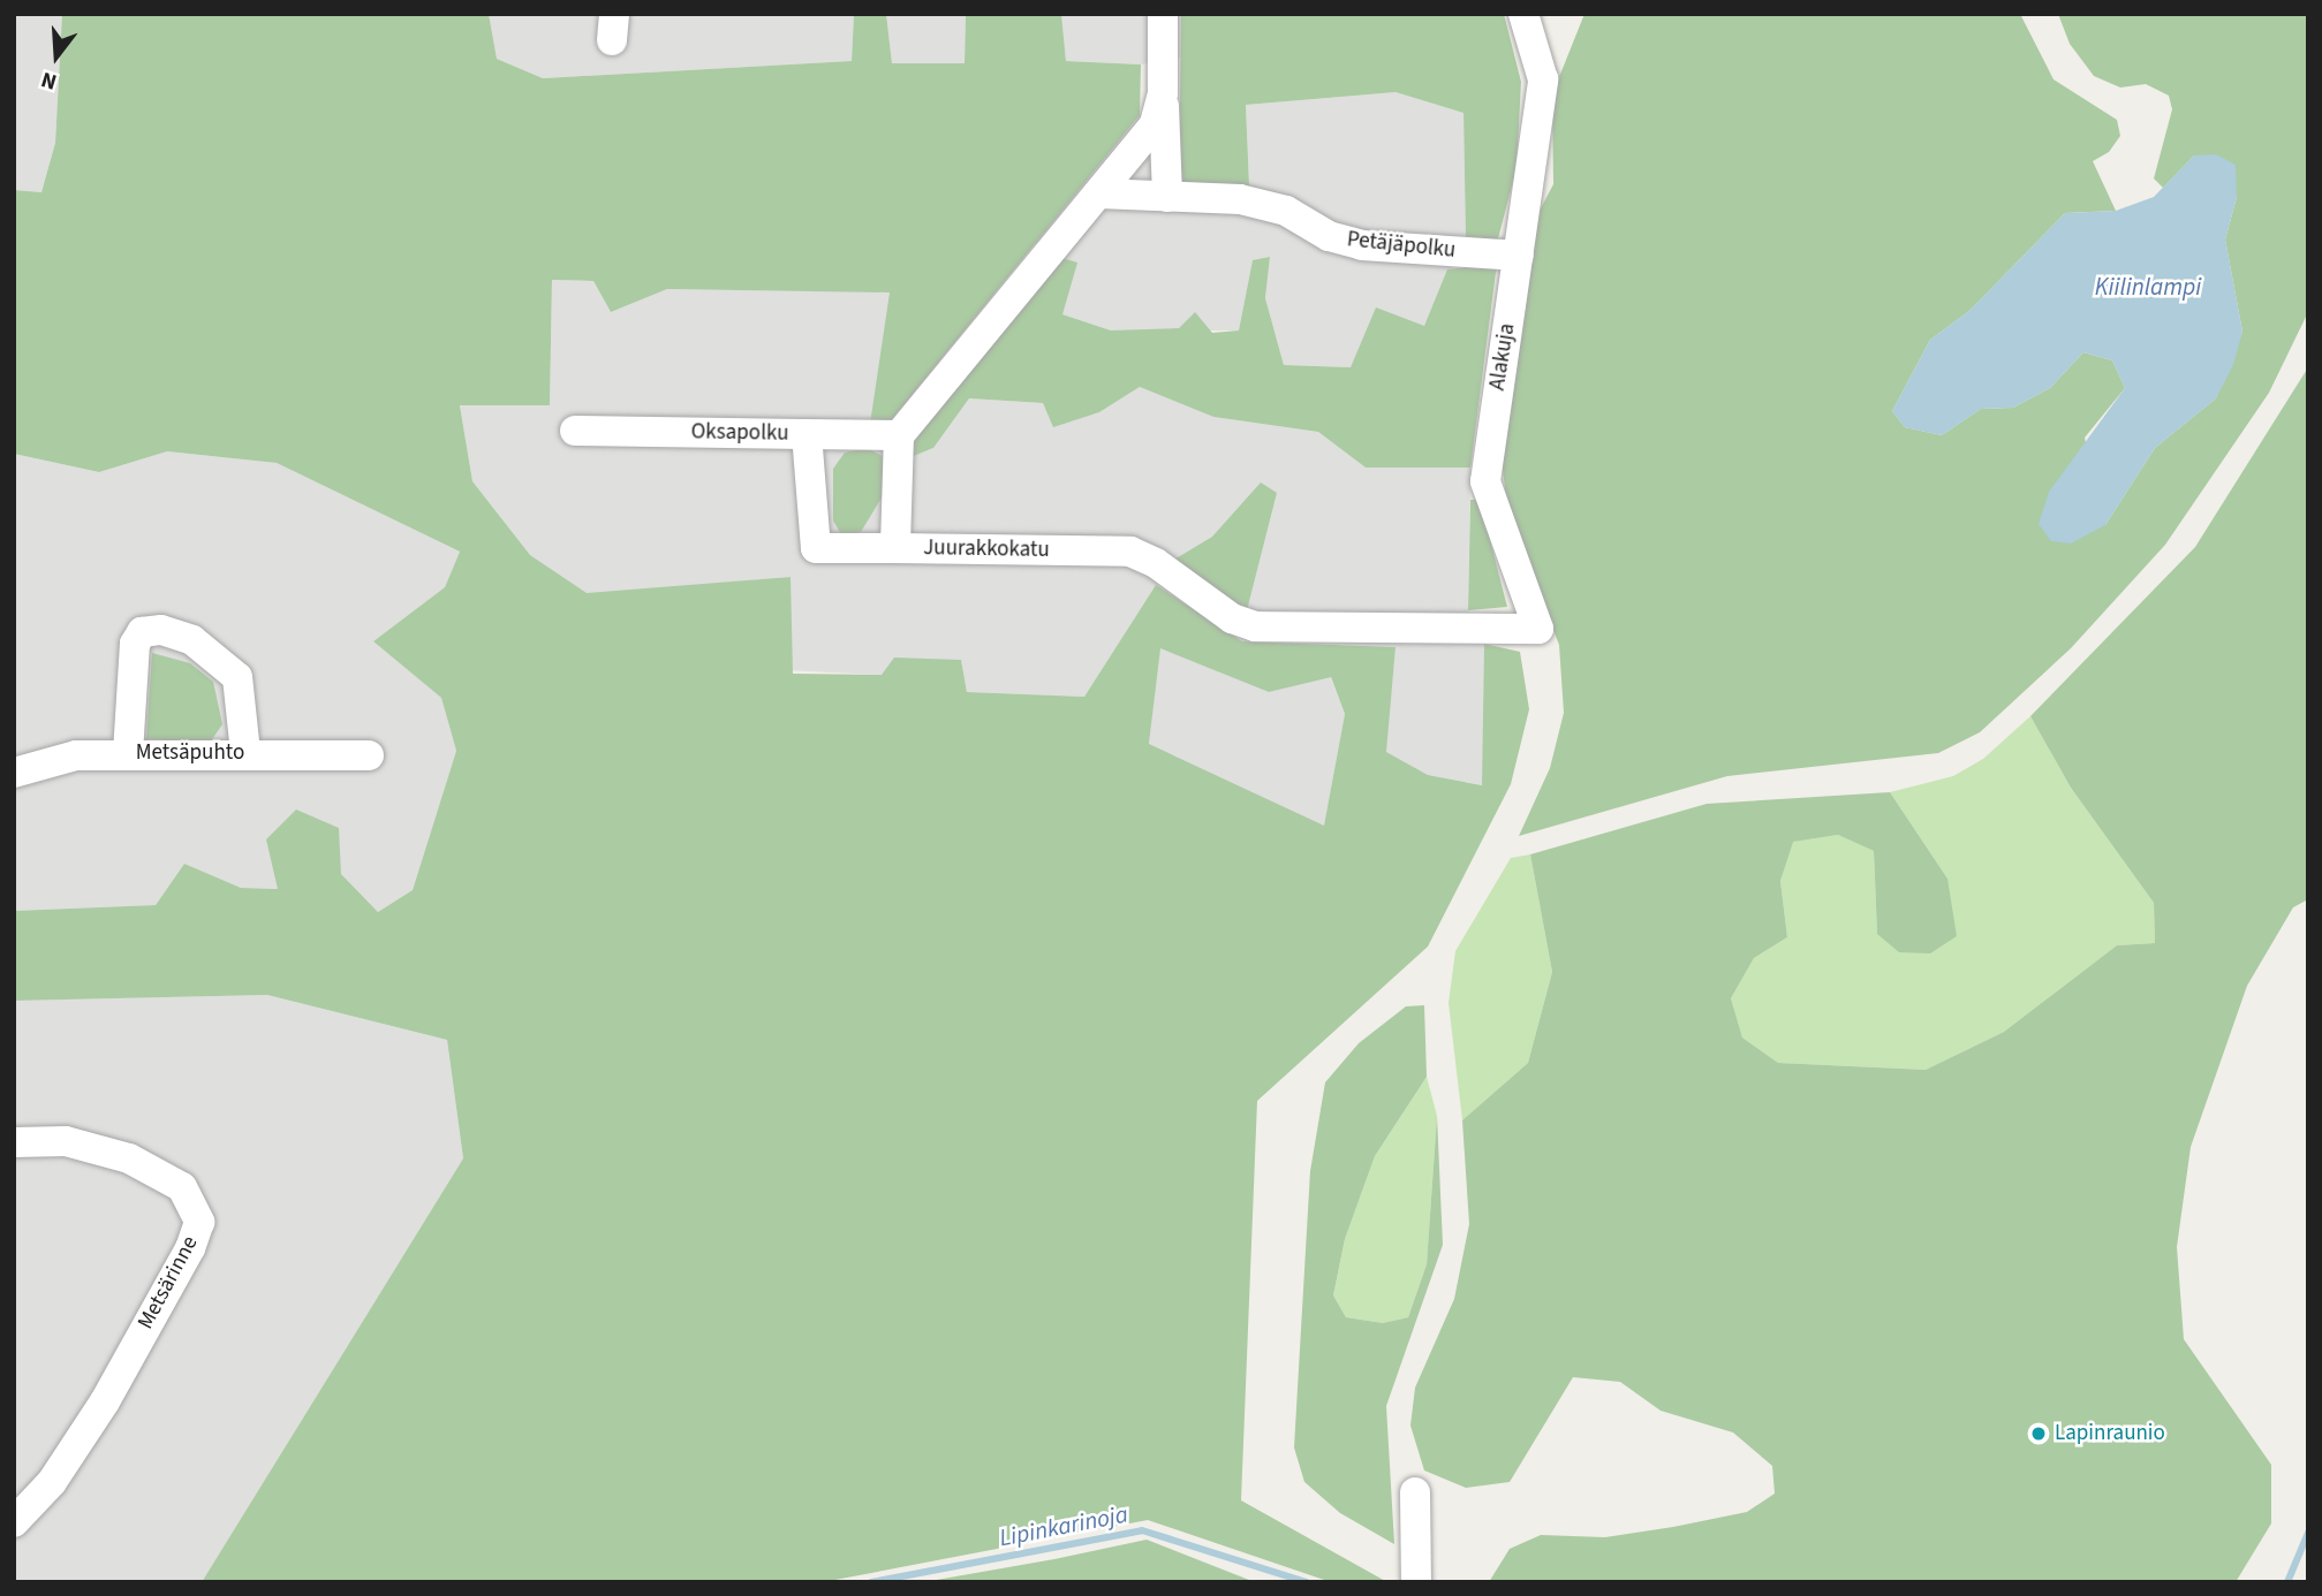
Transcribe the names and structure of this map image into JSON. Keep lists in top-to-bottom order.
{
  "streets": {
    "street": [
      "Petäjäpolku",
      "Alakuja",
      "Oksapolku",
      "Juurakkokatu",
      "Metsäpuhto",
      "Metsärinne"
    ]
  },
  "crossings": [
    ["Petäjäpolku", "Alakuja"],
    ["Alakuja", "Juurakkokatu"],
    ["Oksapolku", "Juurakkokatu"]
  ],
  "water": ["Kiilinlampi", "Lipinkarinoja"],
  "places": ["Lapinraunio"],
  "north": "bottom"
}
